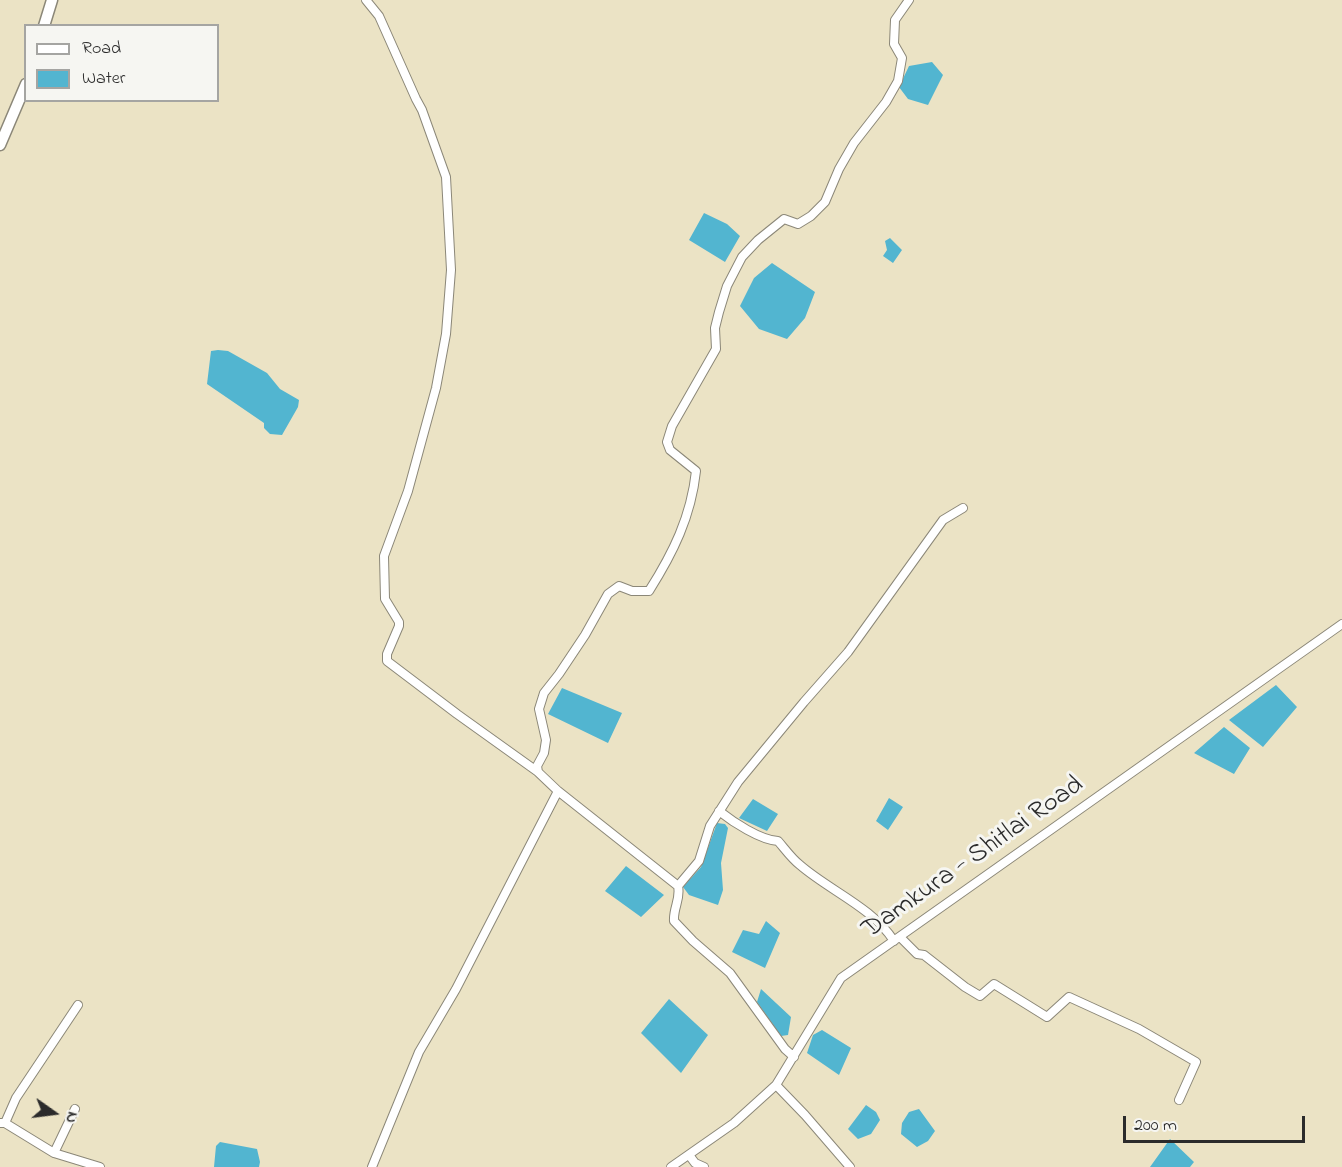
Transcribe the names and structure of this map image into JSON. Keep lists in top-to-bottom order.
{
  "streets": {
    "street": ["Damkura - Shitlai Road"]
  },
  "legend": ["Road", "Water"],
  "scale_bar": "200 m",
  "north": "right"
}
